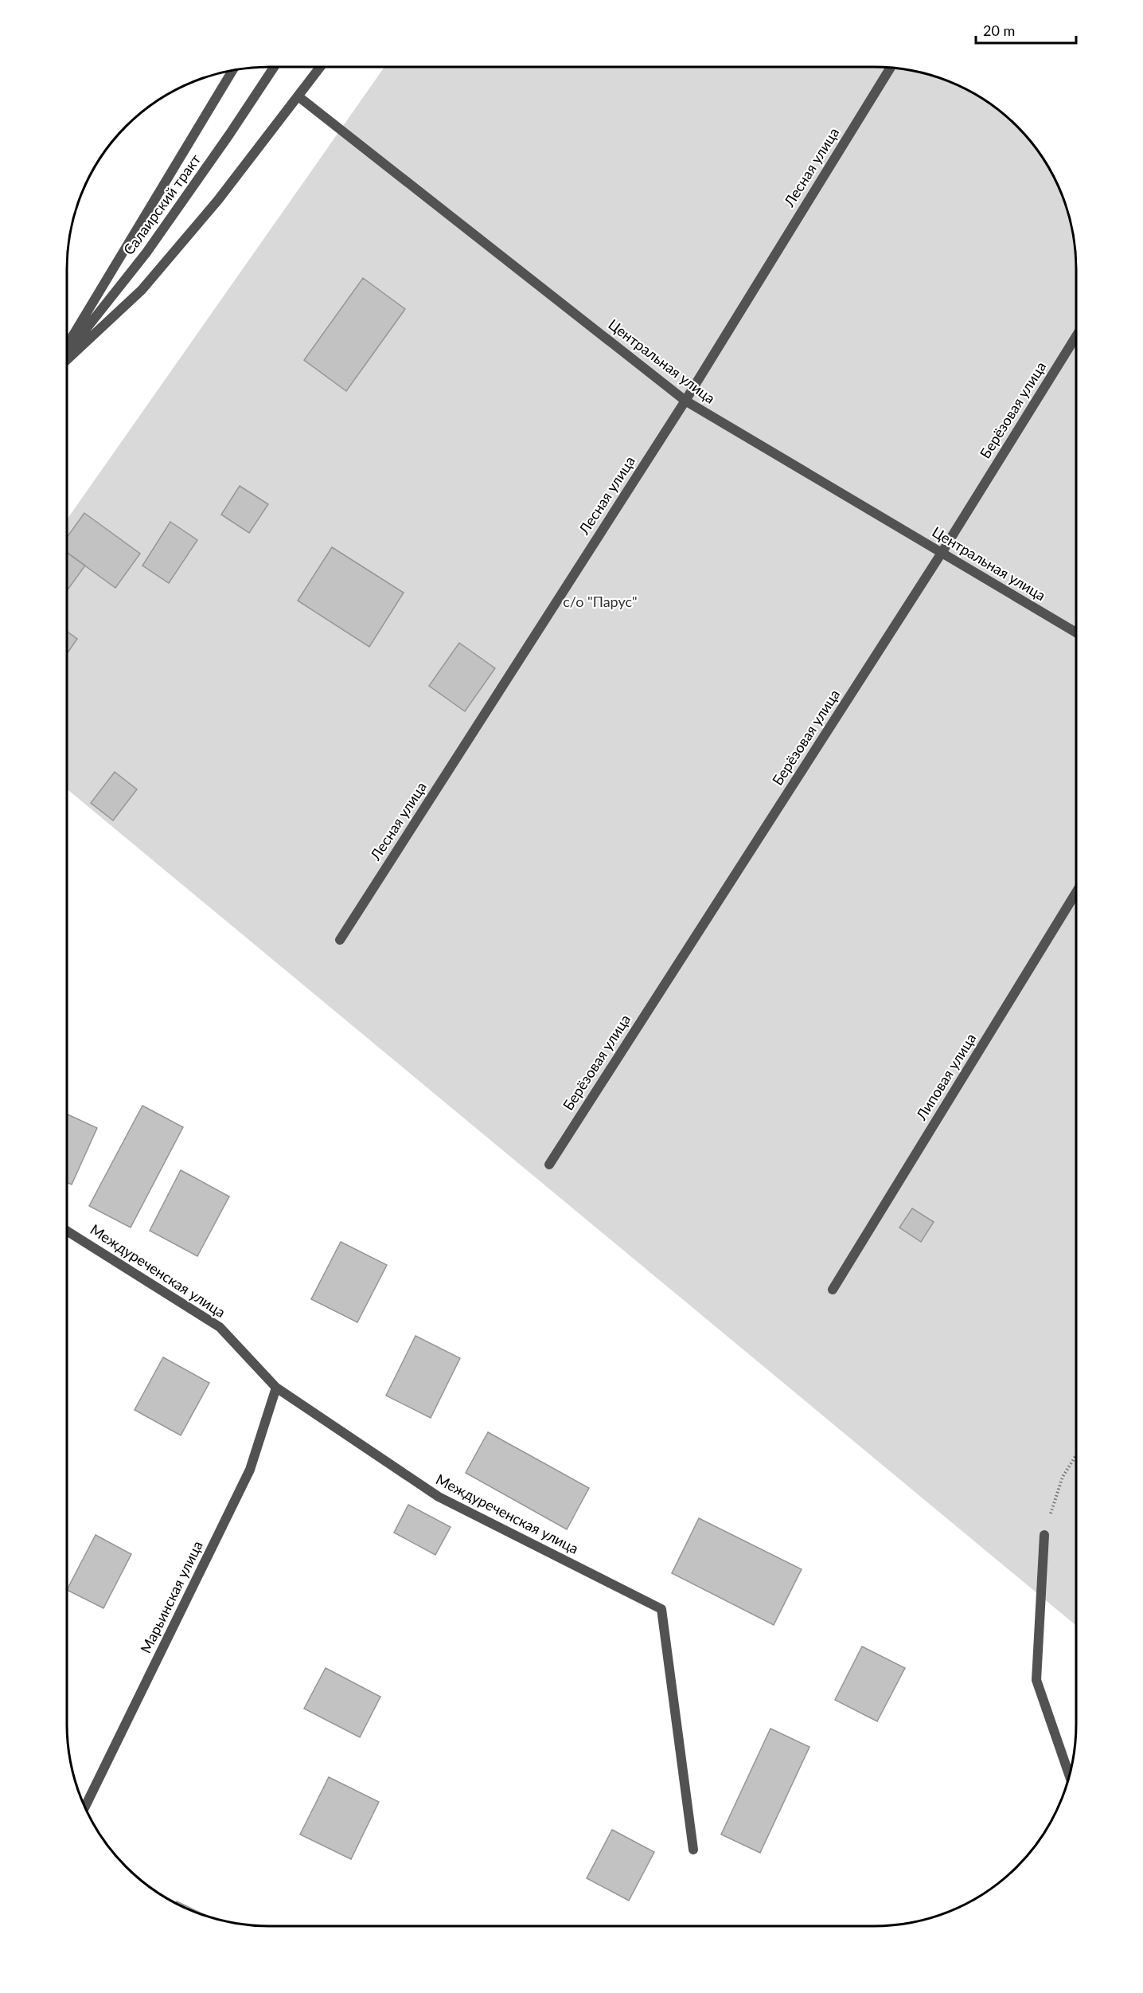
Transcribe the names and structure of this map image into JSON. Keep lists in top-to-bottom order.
{
  "streets": {
    "street": [
      "Лесная улица",
      "Салаирский тракт",
      "Центральная улица",
      "Берёзовая улица",
      "Липовая улица",
      "Междуреченская улица",
      "Марьинская улица"
    ]
  },
  "crossings": [
    ["Лесная улица", "Центральная улица"],
    ["Центральная улица", "Берёзовая улица"],
    ["Междуреченская улица", "Марьинская улица"]
  ],
  "parks": ["с/о \"Парус\""],
  "scale_bar": "20 m"
}
